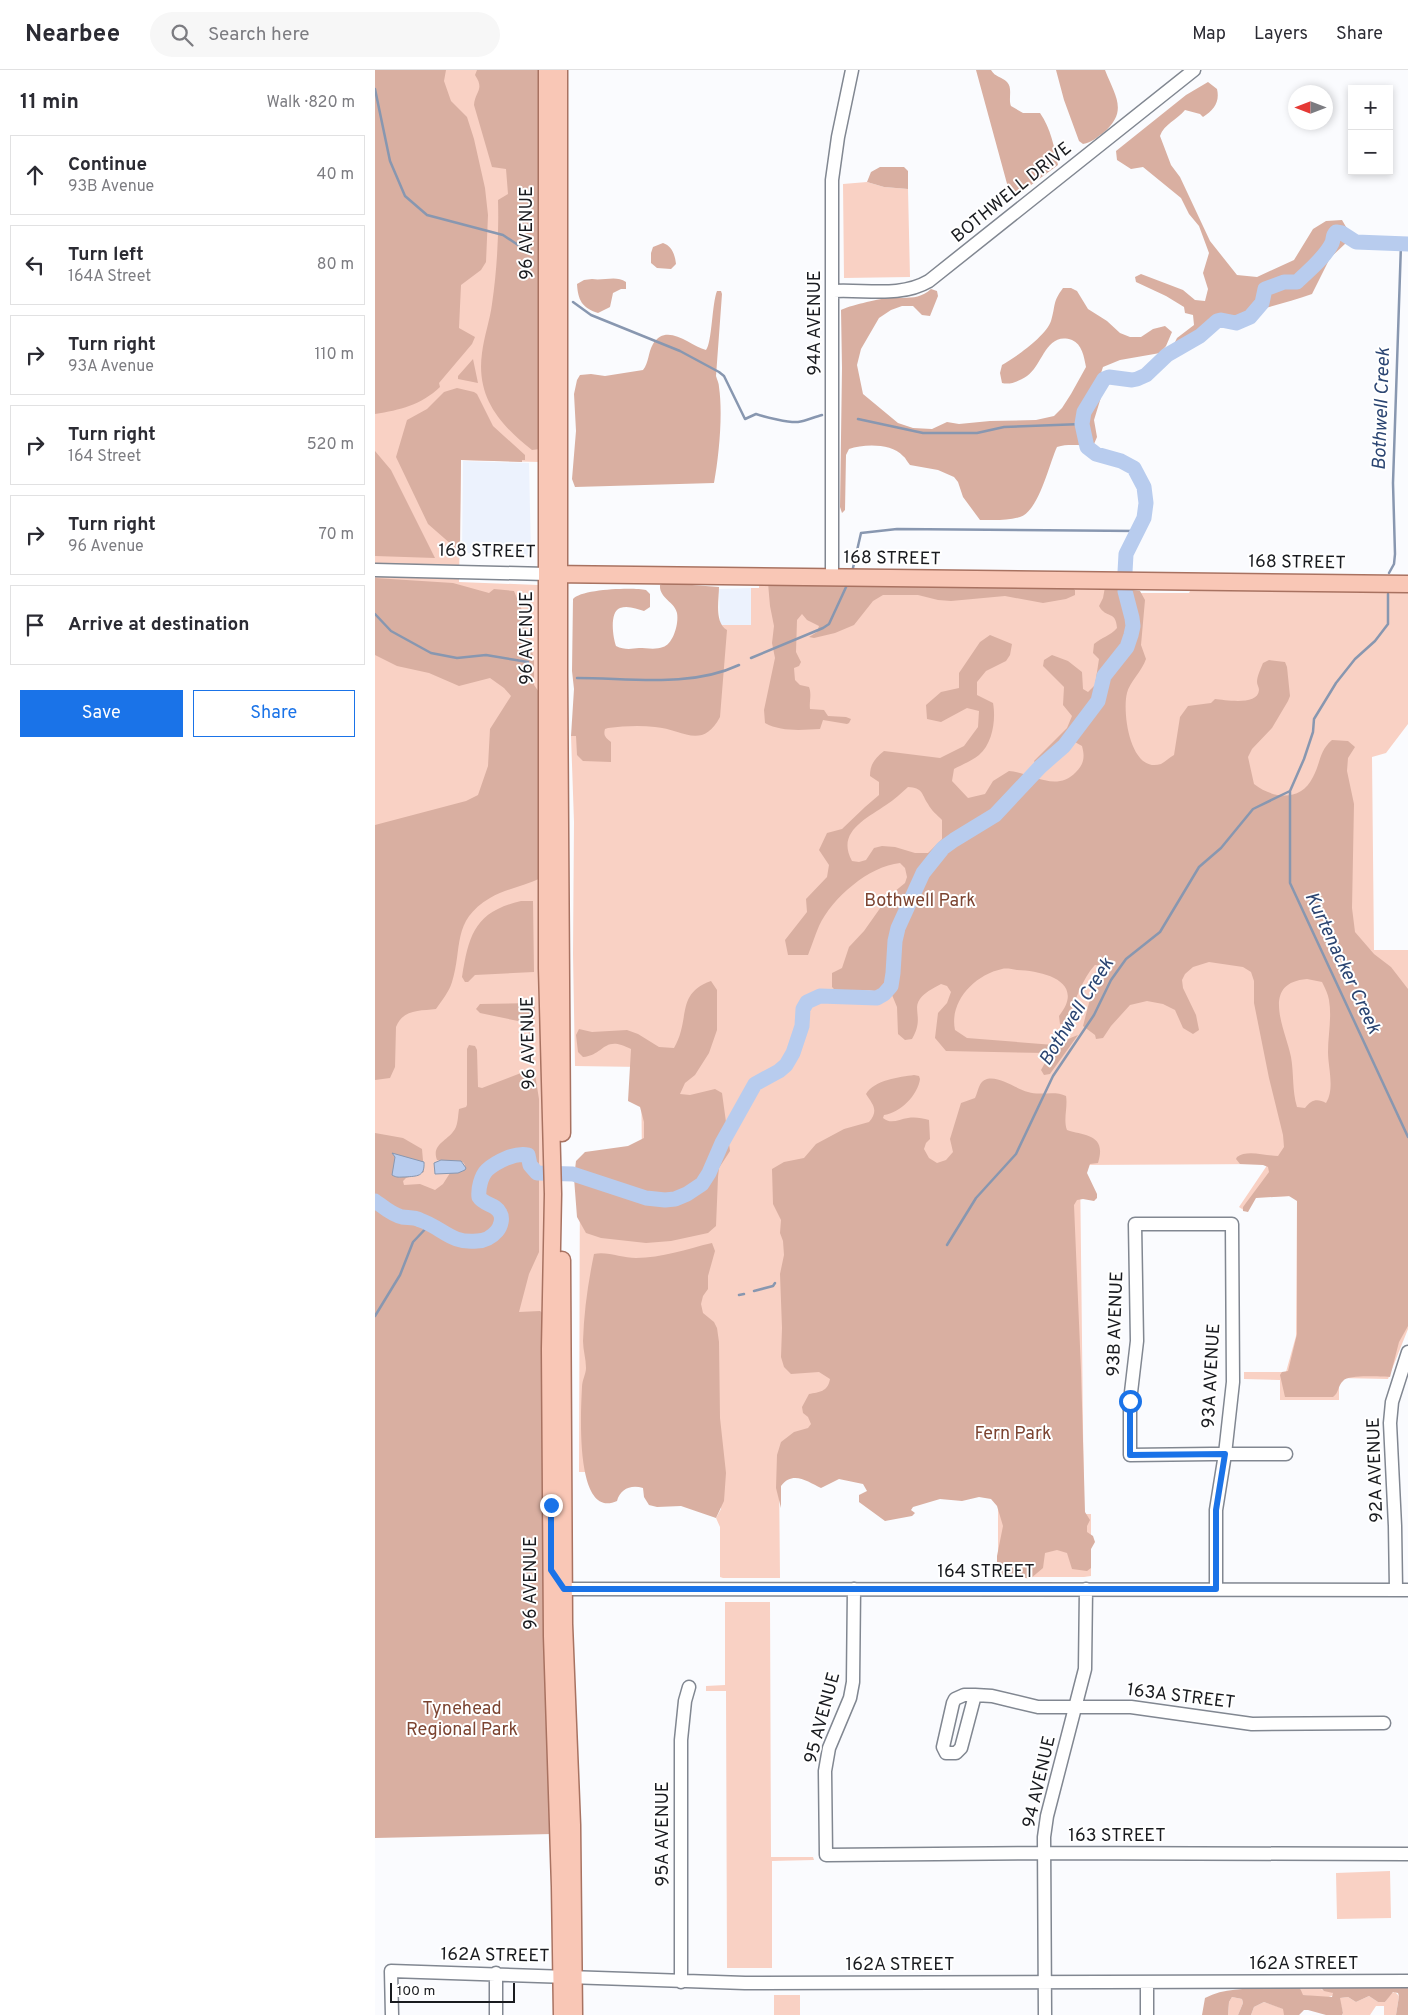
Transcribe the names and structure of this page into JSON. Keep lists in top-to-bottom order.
{
  "streets": {
    "main road": ["96 AVENUE", "168 STREET"],
    "street": [
      "BOTHWELL DRIVE",
      "94A AVENUE",
      "93B AVENUE",
      "93A AVENUE",
      "92A AVENUE",
      "164 STREET",
      "163A STREET",
      "95 AVENUE",
      "94 AVENUE",
      "95A AVENUE",
      "163 STREET",
      "162A STREET"
    ]
  },
  "crossings": [
    ["BOTHWELL DRIVE", "94A AVENUE"],
    ["96 AVENUE", "168 STREET"],
    ["96 AVENUE", "164 STREET"],
    ["96 AVENUE", "162A STREET"],
    ["94A AVENUE", "168 STREET"],
    ["93B AVENUE", "93A AVENUE"],
    ["93A AVENUE", "164 STREET"],
    ["92A AVENUE", "164 STREET"],
    ["164 STREET", "95 AVENUE"],
    ["164 STREET", "94 AVENUE"],
    ["163A STREET", "94 AVENUE"],
    ["95 AVENUE", "163 STREET"],
    ["94 AVENUE", "163 STREET"],
    ["94 AVENUE", "162A STREET"],
    ["95A AVENUE", "162A STREET"]
  ],
  "water": ["Bothwell Creek", "Kurtenacker Creek"],
  "parks": ["Bothwell Park", "Fern Park", "Tynehead Regional Park"],
  "scale_bar": "100 m",
  "north": "left",
  "page": {
    "header": "Nearbee",
    "search": "Search here",
    "nav": ["Map", "Layers", "Share"],
    "heading": ["11 min", "Walk · 820 m"],
    "map_buttons": ["+", "−"],
    "list": [
      ["Continue", "93B Avenue", "40 m"],
      ["Turn left", "164A Street", "80 m"],
      ["Turn right", "93A Avenue", "110 m"],
      ["Turn right", "164 Street", "520 m"],
      ["Turn right", "96 Avenue", "70 m"],
      "Arrive at destination"
    ],
    "buttons": ["Save", "Share"],
    "scale": "100 m"
  }
}
